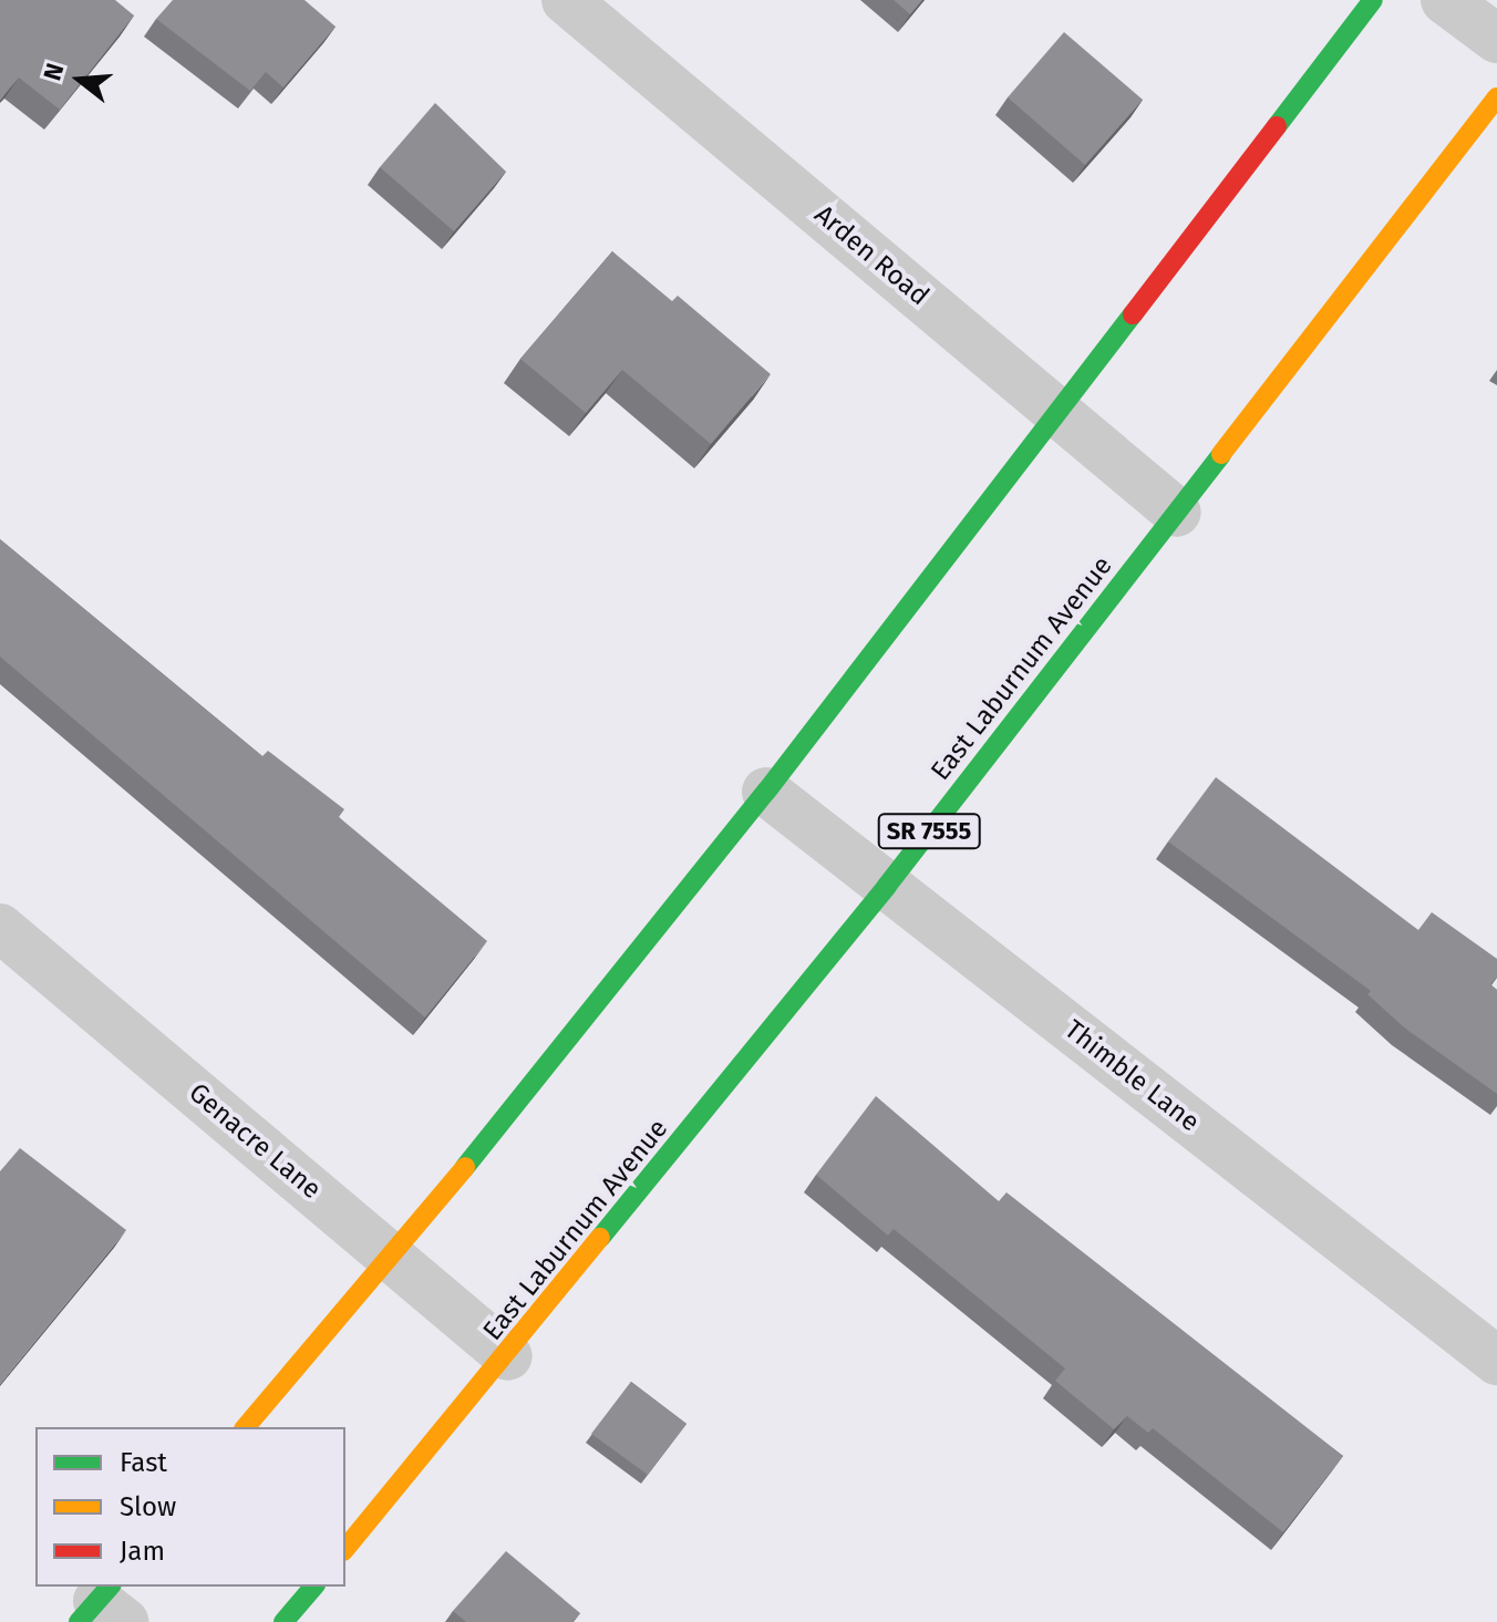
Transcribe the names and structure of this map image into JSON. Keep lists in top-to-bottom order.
{
  "streets": {
    "main road": ["East Laburnum Avenue", "SR 7555"],
    "street": ["Arden Road", "Thimble Lane", "Genacre Lane"]
  },
  "crossings": [
    ["Arden Road", "East Laburnum Avenue"],
    ["East Laburnum Avenue", "Thimble Lane"],
    ["East Laburnum Avenue", "Genacre Lane"]
  ],
  "legend": ["Fast", "Slow", "Jam"],
  "north": "left"
}
